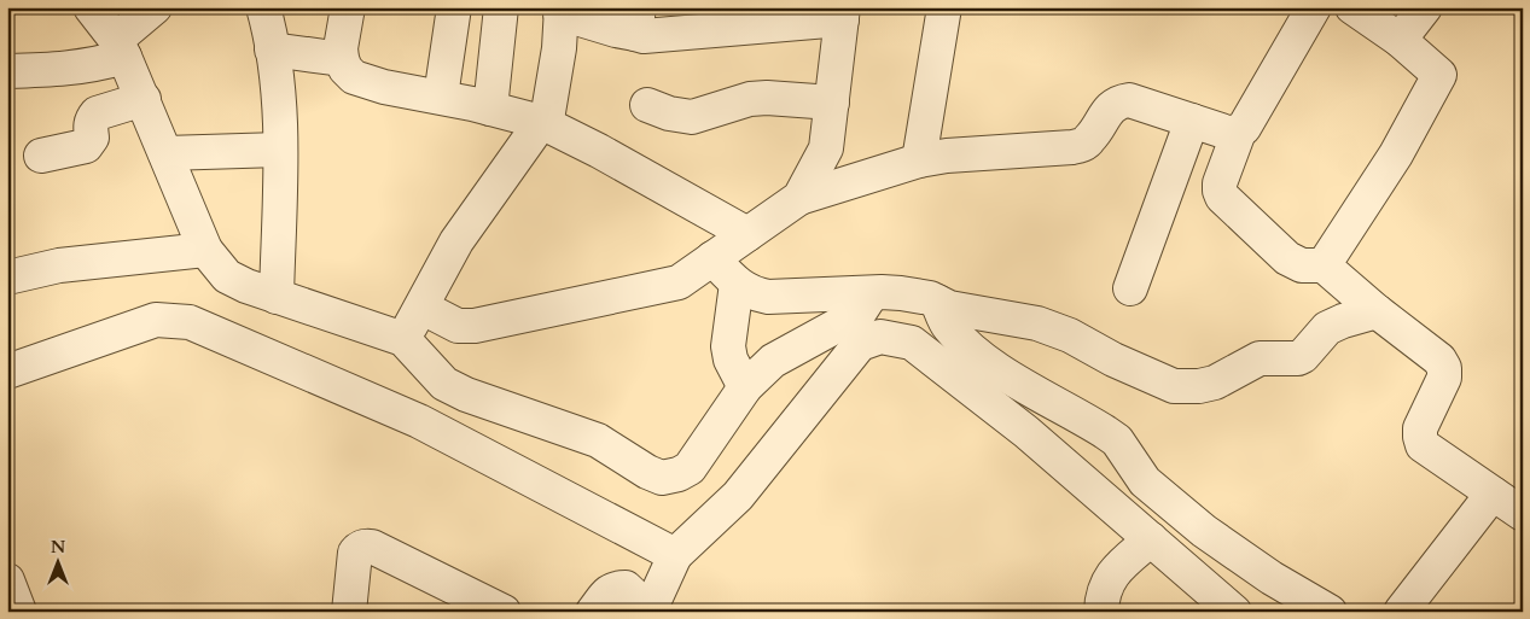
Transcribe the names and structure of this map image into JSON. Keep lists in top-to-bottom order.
{
  "north": "top"
}
